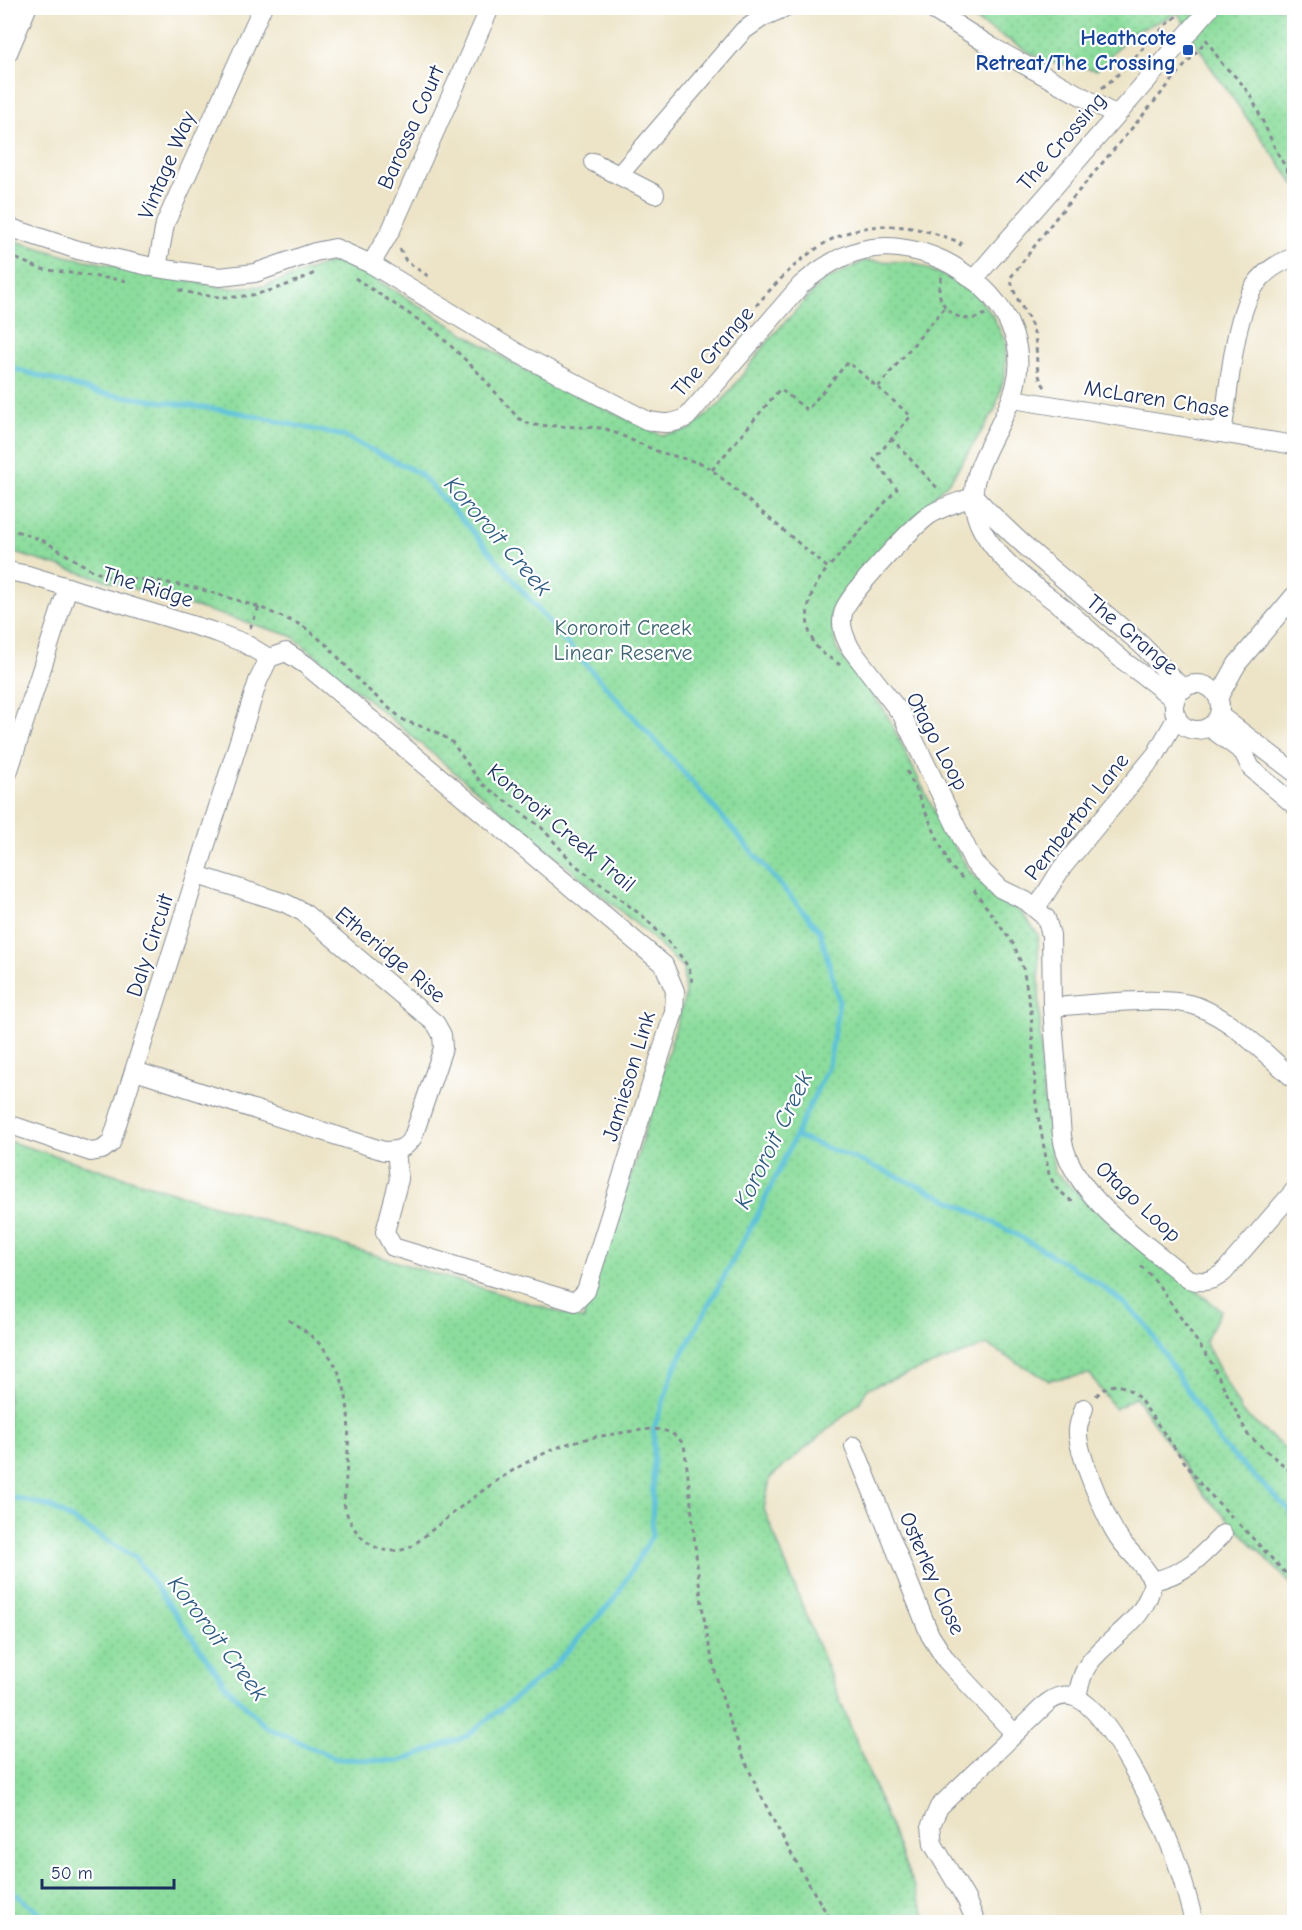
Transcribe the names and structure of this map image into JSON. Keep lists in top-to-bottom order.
{
  "streets": {
    "street": [
      "Barossa Court",
      "The Crossing",
      "Vintage Way",
      "The Grange",
      "McLaren Chase",
      "The Ridge",
      "Otago Loop",
      "Pemberton Lane",
      "Daly Circuit",
      "Etheridge Rise",
      "Jamieson Link",
      "Osterley Close"
    ],
    "path": ["Kororoit Creek Trail"]
  },
  "crossings": [
    ["Barossa Court", "The Grange"],
    ["The Crossing", "The Grange"],
    ["Vintage Way", "The Grange"],
    ["The Grange", "McLaren Chase"],
    ["The Grange", "Otago Loop"],
    ["The Grange", "Pemberton Lane"],
    ["The Ridge", "Daly Circuit"],
    ["The Ridge", "Jamieson Link"],
    ["Otago Loop", "Pemberton Lane"],
    ["Daly Circuit", "Etheridge Rise"],
    ["Daly Circuit", "Jamieson Link"],
    ["Etheridge Rise", "Jamieson Link"]
  ],
  "water": ["Kororoit Creek"],
  "parks": ["Kororoit Creek Linear Reserve"],
  "places": {
    "transit": ["Heathcote Retreat/The Crossing"]
  },
  "scale_bar": "50 m"
}
